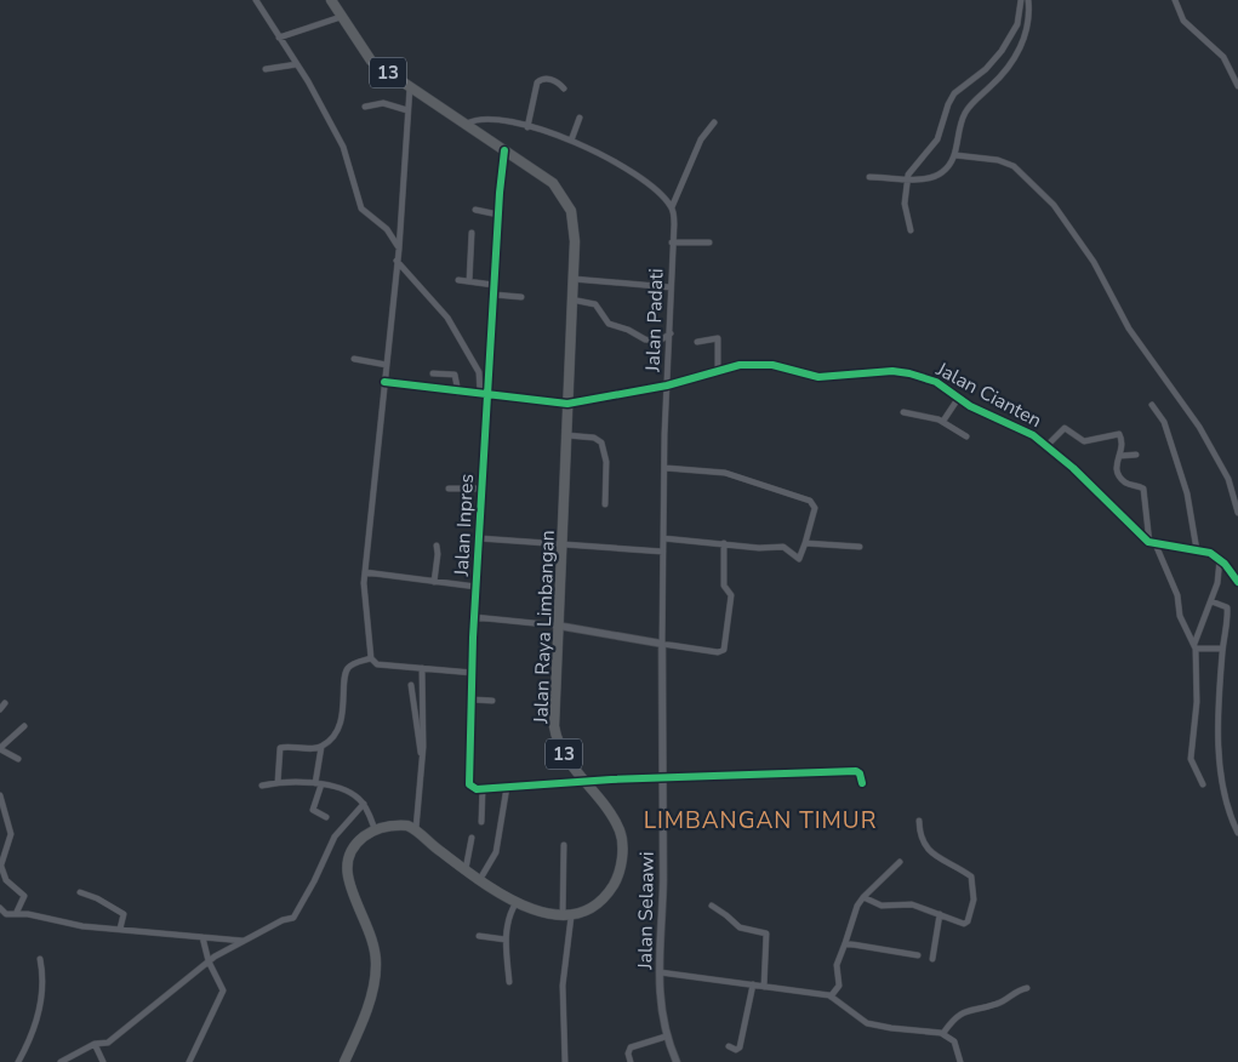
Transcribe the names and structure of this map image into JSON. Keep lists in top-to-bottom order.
{
  "streets": {
    "highway": ["13", "Jalan Raya Limbangan"],
    "street": [
      "Jalan Padati",
      "Jalan Cianten",
      "Jalan Inpres",
      "Jalan Selaawi"
    ]
  },
  "crossings": [
    ["Jalan Padati", "Jalan Cianten"],
    ["Jalan Padati", "Jalan Selaawi"],
    ["Jalan Cianten", "Jalan Inpres"],
    ["Jalan Cianten", "Jalan Raya Limbangan"],
    ["Jalan Inpres", "Jalan Raya Limbangan"]
  ],
  "districts": ["LIMBANGAN TIMUR"]
}
